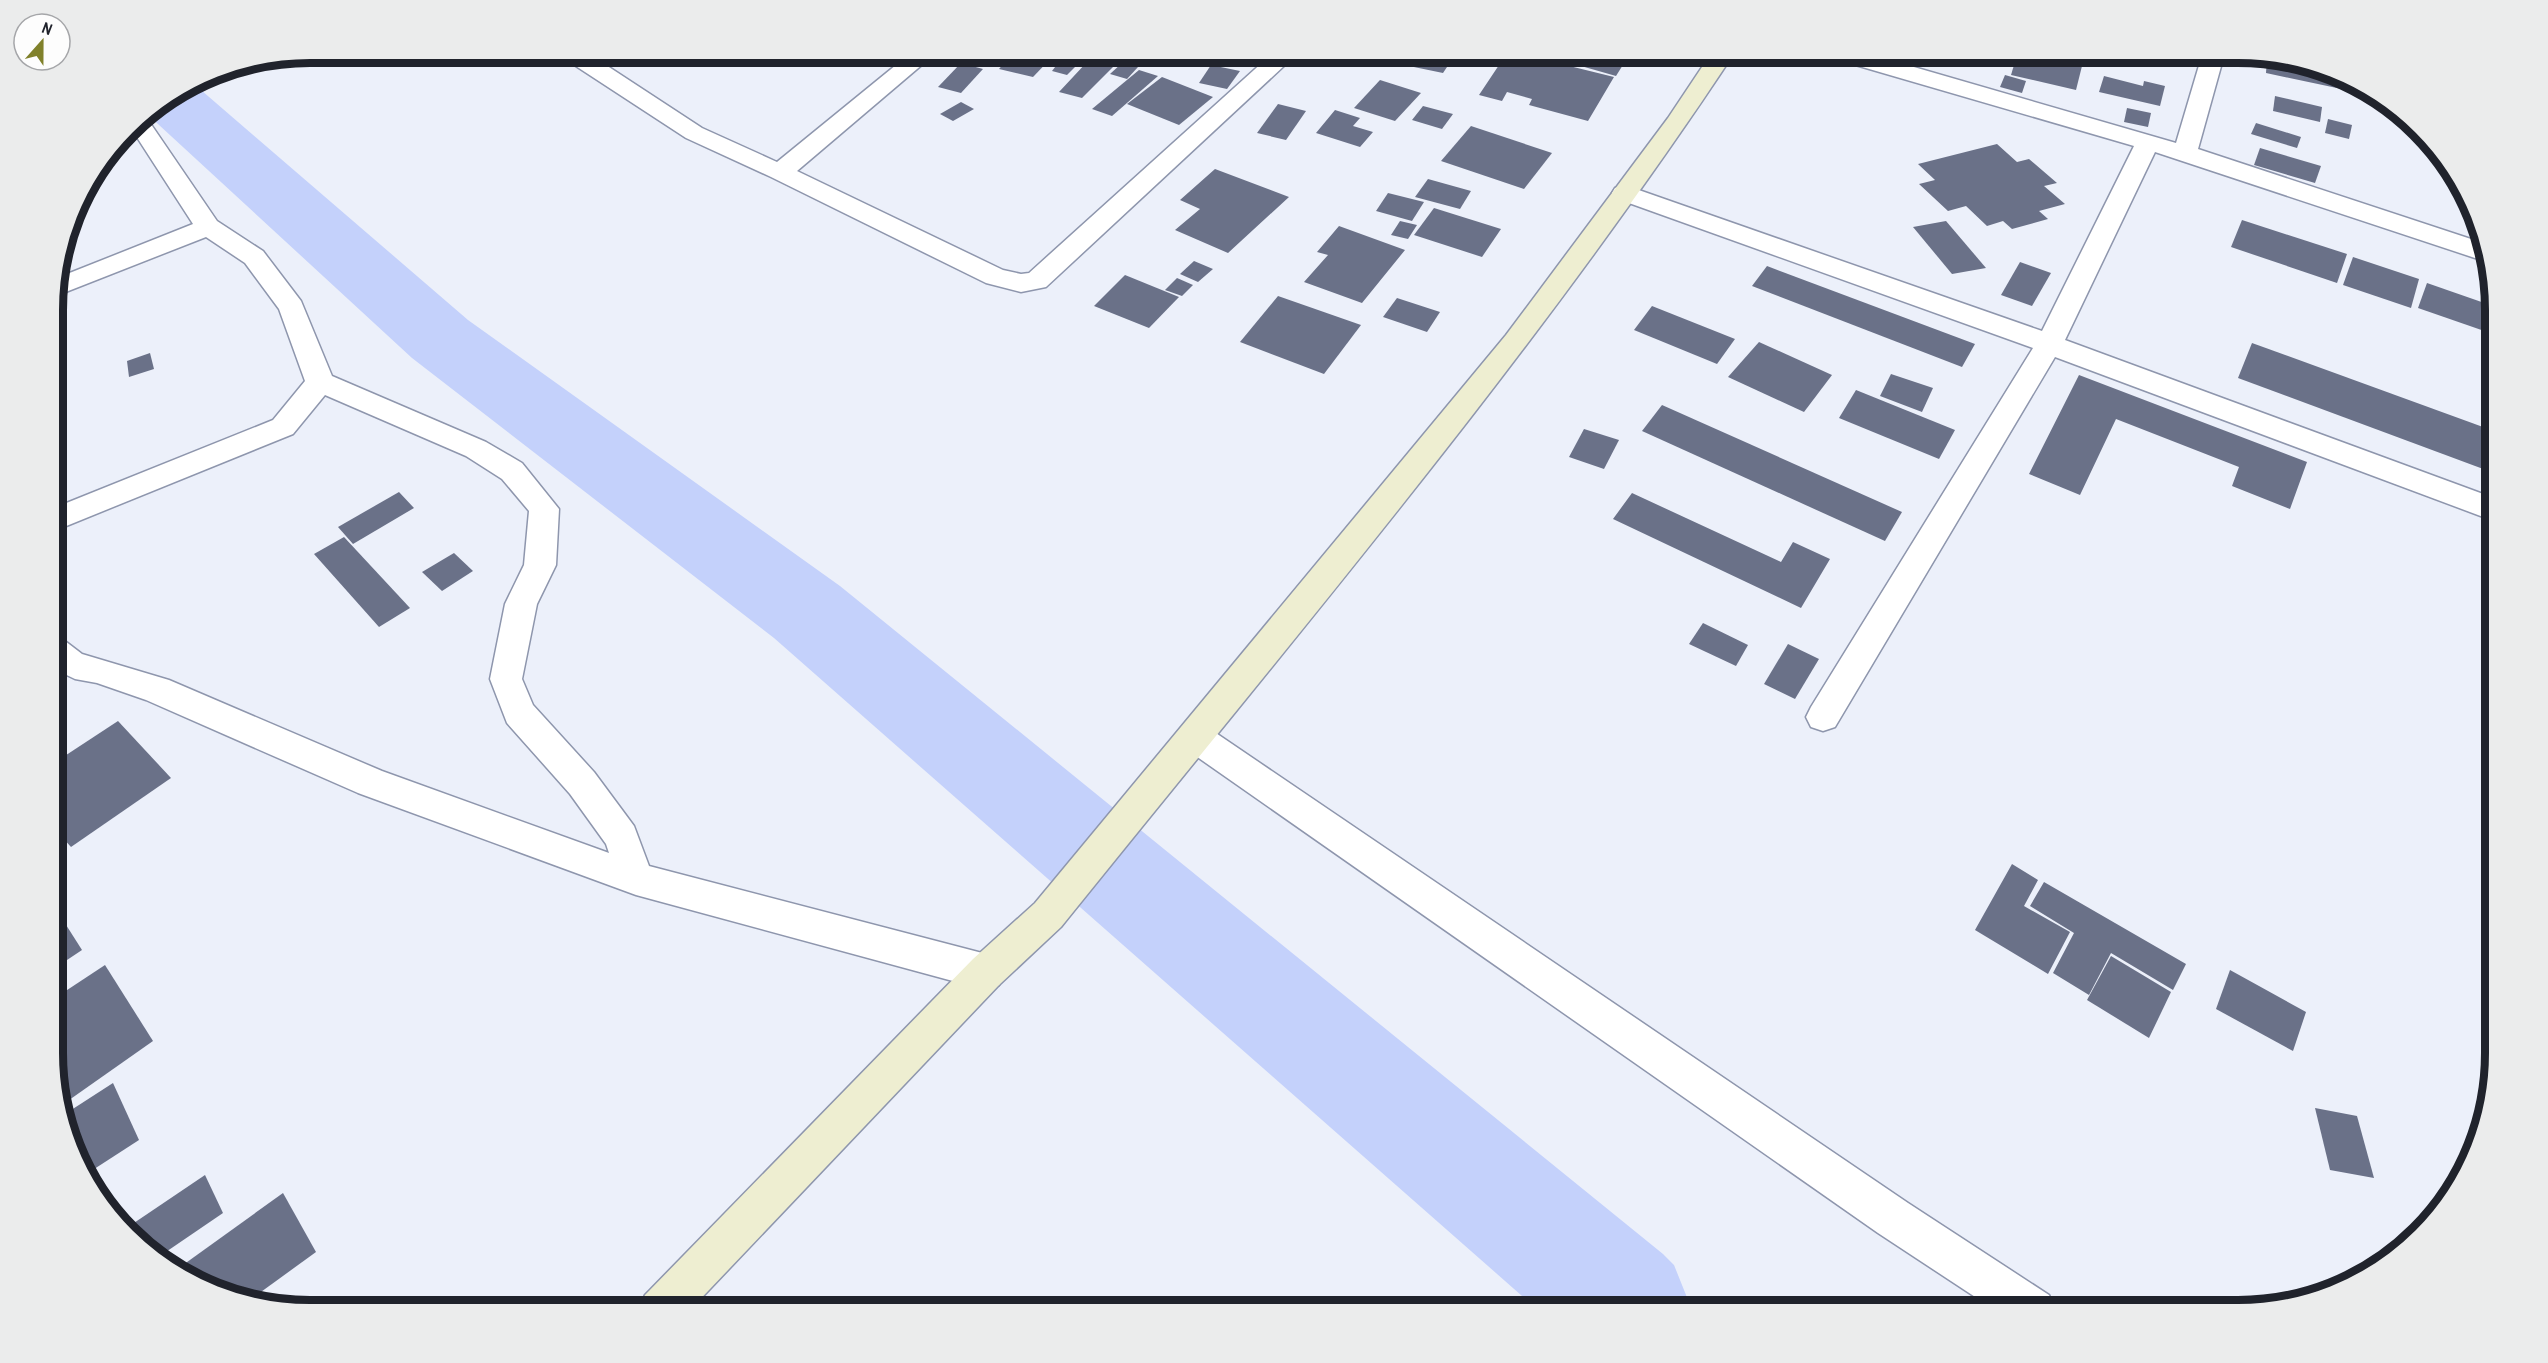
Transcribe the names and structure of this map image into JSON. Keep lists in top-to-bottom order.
{
  "north": "top"
}
